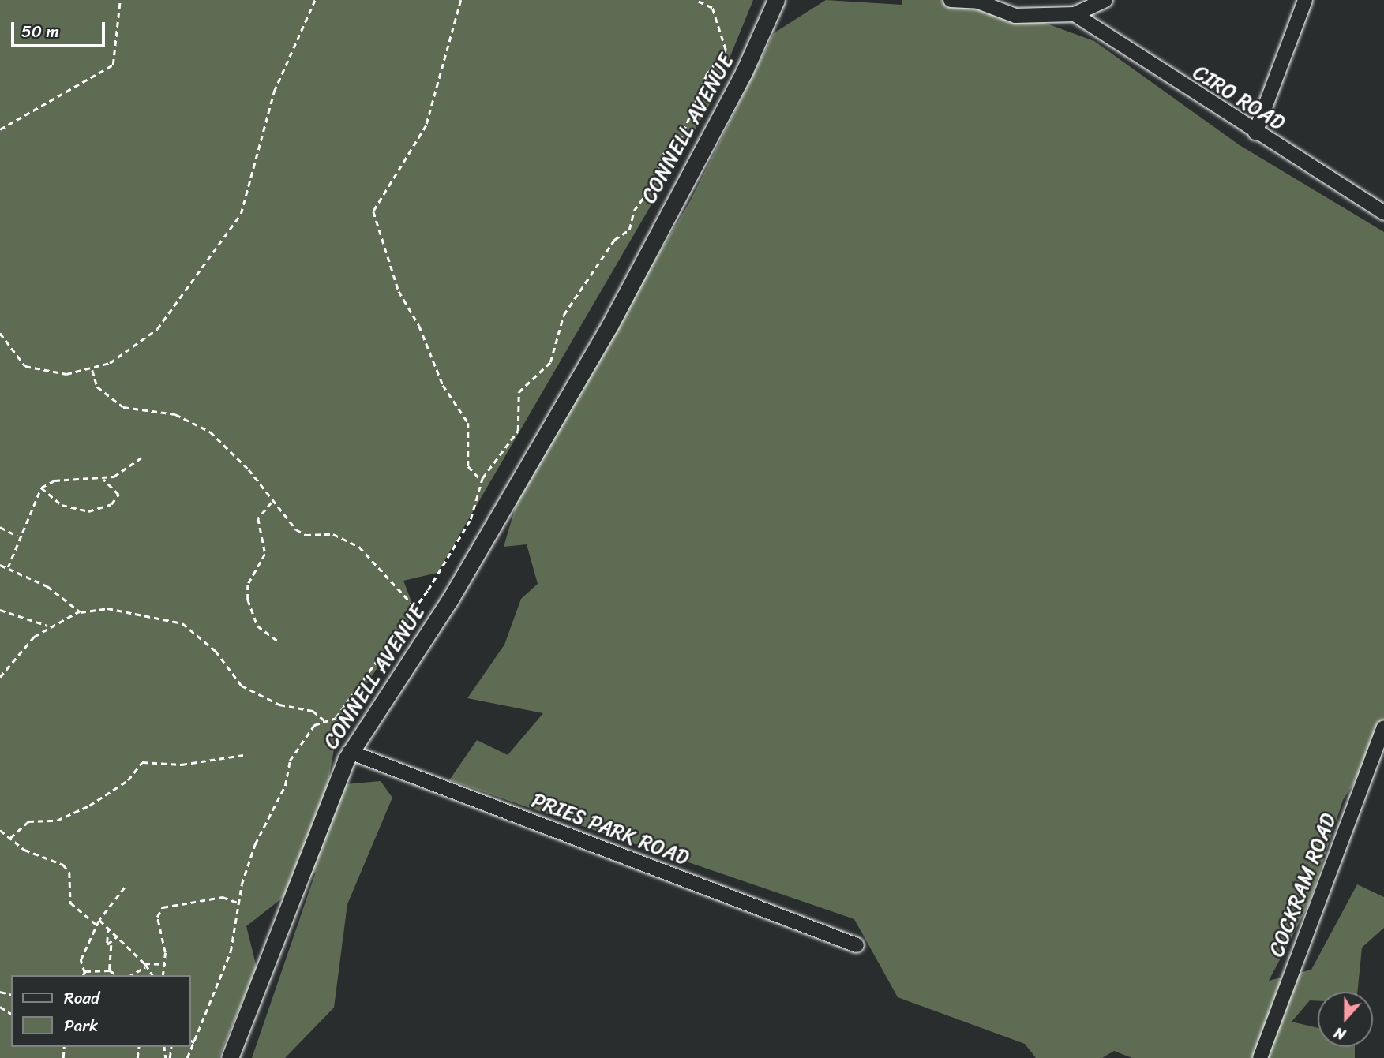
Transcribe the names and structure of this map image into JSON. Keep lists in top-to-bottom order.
{
  "streets": {
    "street": [
      "CIRO ROAD",
      "CONNELL AVENUE",
      "PRIES PARK ROAD",
      "COCKRAM ROAD"
    ]
  },
  "crossings": [
    ["CONNELL AVENUE", "PRIES PARK ROAD"]
  ],
  "legend": ["Road", "Park"],
  "scale_bar": "50 m",
  "north": "bottom"
}
